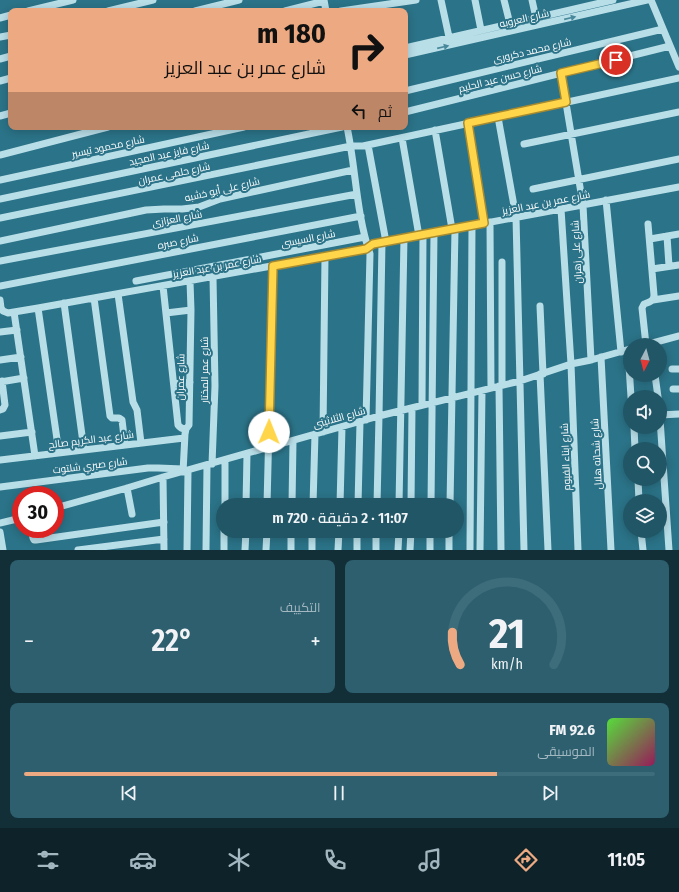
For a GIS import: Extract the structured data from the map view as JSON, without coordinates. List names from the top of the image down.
{
  "streets": {
    "street": [
      "شارع العروبه",
      "شارع محمد دكرورى",
      "شارع حسن عبد الحليم",
      "شارع محمود تيسير",
      "شارع فايز عبد المجيد",
      "شارع حلمى عمران",
      "شارع على أبو خشبه",
      "شارع عمر بن عبد العزيز",
      "شارع العزازى",
      "شارع السيسى",
      "شارع صبره",
      "شارع على زهران",
      "شارع عمر المختار",
      "شارع عمران",
      "شارع الثلاثينى",
      "شارع عبد الكريم صالح",
      "شارع شحاته هلال",
      "شارع ابناء الفيوم",
      "شارع صبري شلتوت"
    ]
  },
  "crossings": [
    ["شارع حسن عبد الحليم", "شارع على زهران"],
    ["شارع حلمى عمران", "شارع على زهران"],
    ["شارع عمر بن عبد العزيز", "شارع على زهران"],
    ["شارع عمر بن عبد العزيز", "شارع عمر المختار"],
    ["شارع عمر بن عبد العزيز", "شارع عمران"],
    ["شارع عمر بن عبد العزيز", "شارع ابناء الفيوم"],
    ["شارع على زهران", "شارع الثلاثينى"],
    ["شارع عمر المختار", "شارع الثلاثينى"],
    ["شارع عمران", "شارع الثلاثينى"],
    ["شارع عمران", "شارع عبد الكريم صالح"],
    ["شارع عمران", "شارع صبري شلتوت"],
    ["شارع الثلاثينى", "شارع شحاته هلال"],
    ["شارع الثلاثينى", "شارع ابناء الفيوم"],
    ["شارع الثلاثينى", "شارع صبري شلتوت"]
  ],
  "north": "bottom",
  "page": {
    "turn": ["180 m", "شارع عمر بن عبد العزيز"],
    "then": "ثم",
    "limit": "30",
    "trip": "11:07 · 2 دقيقة · 720 m",
    "tile": "التكييف",
    "heat": ["−", "22°", "+"],
    "song": ["92.6 FM", "الموسيقى"],
    "tabs": "11:05",
    "gauge": ["21", "km/h"]
  }
}
